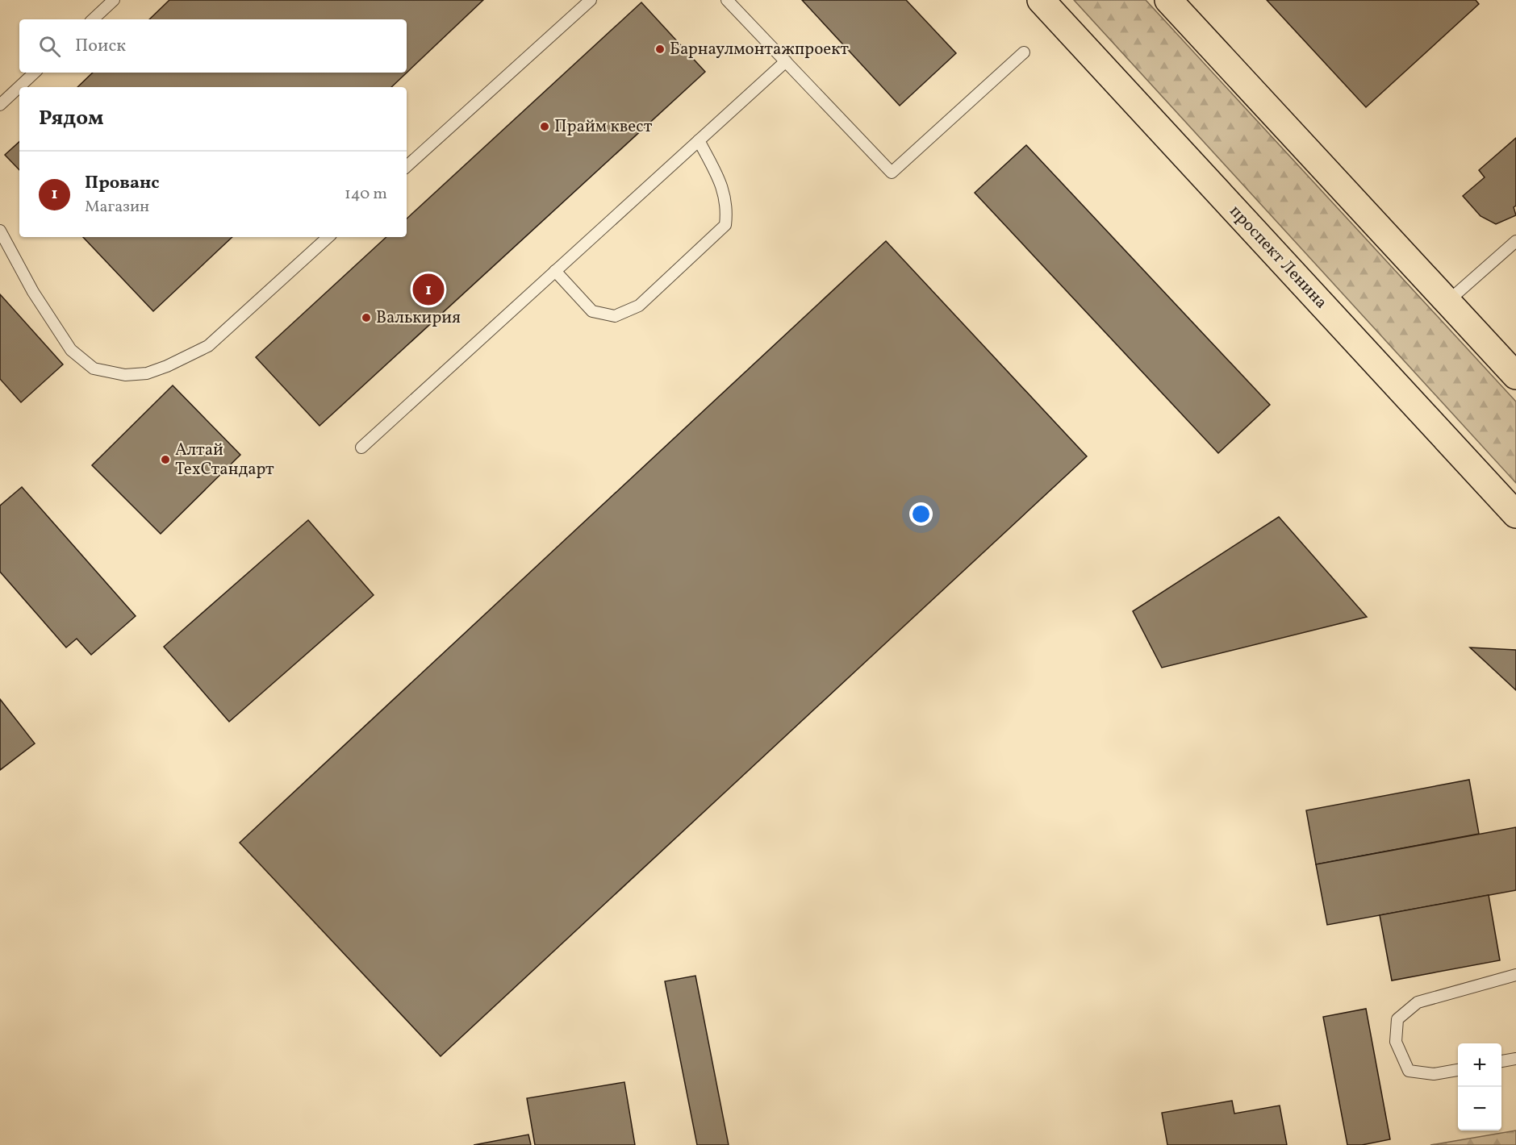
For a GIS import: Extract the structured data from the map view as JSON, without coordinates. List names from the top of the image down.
{
  "streets": {
    "main road": ["проспект Ленина"]
  },
  "places": [
    "Барнаулмонтажпроект",
    "Прайм квест",
    "Валькирия",
    "Алтай ТехСтандарт"
  ],
  "page": {
    "search": "Поиск",
    "heading": "Рядом",
    "list": [
      {
        "mark": "1",
        "name": "Прованс",
        "note": "Магазин",
        "value": "140 m"
      }
    ],
    "pins": "1",
    "map_buttons": ["+", "−"]
  }
}
